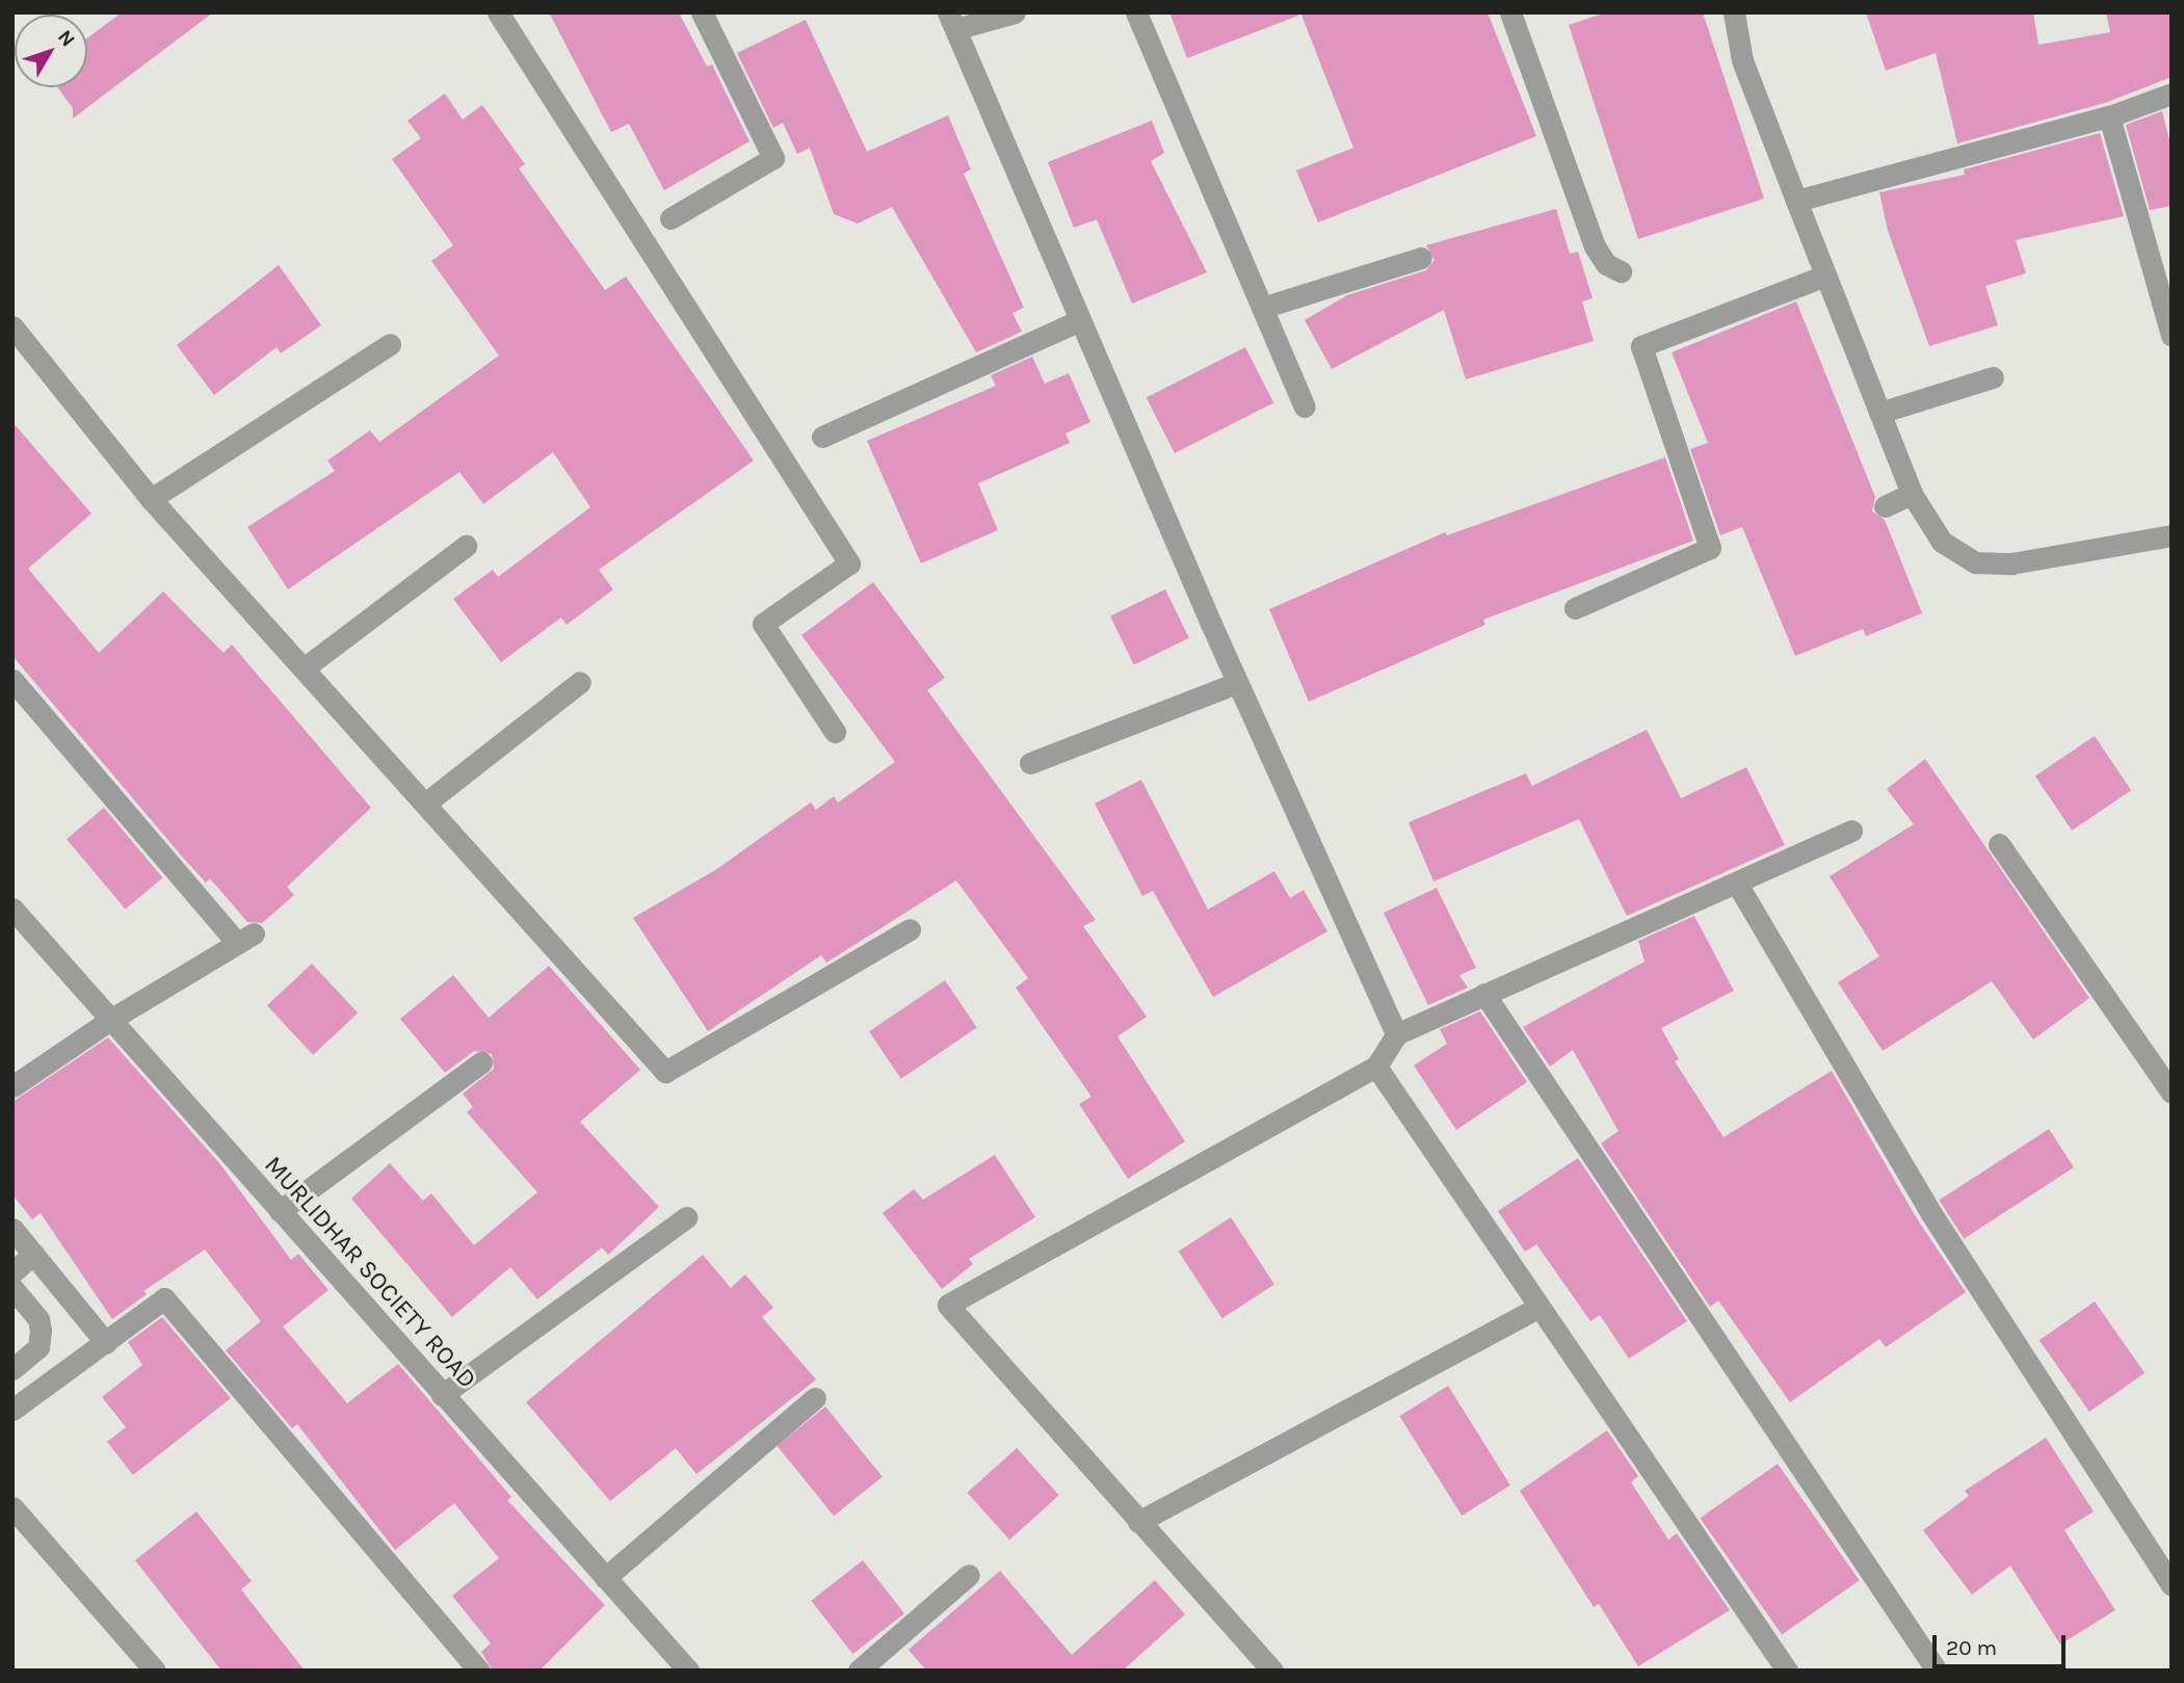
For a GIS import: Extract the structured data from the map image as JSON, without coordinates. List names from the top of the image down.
{
  "streets": {
    "street": ["MURLIDHAR SOCIETY ROAD"]
  },
  "scale_bar": "20 m",
  "north": "top right"
}
